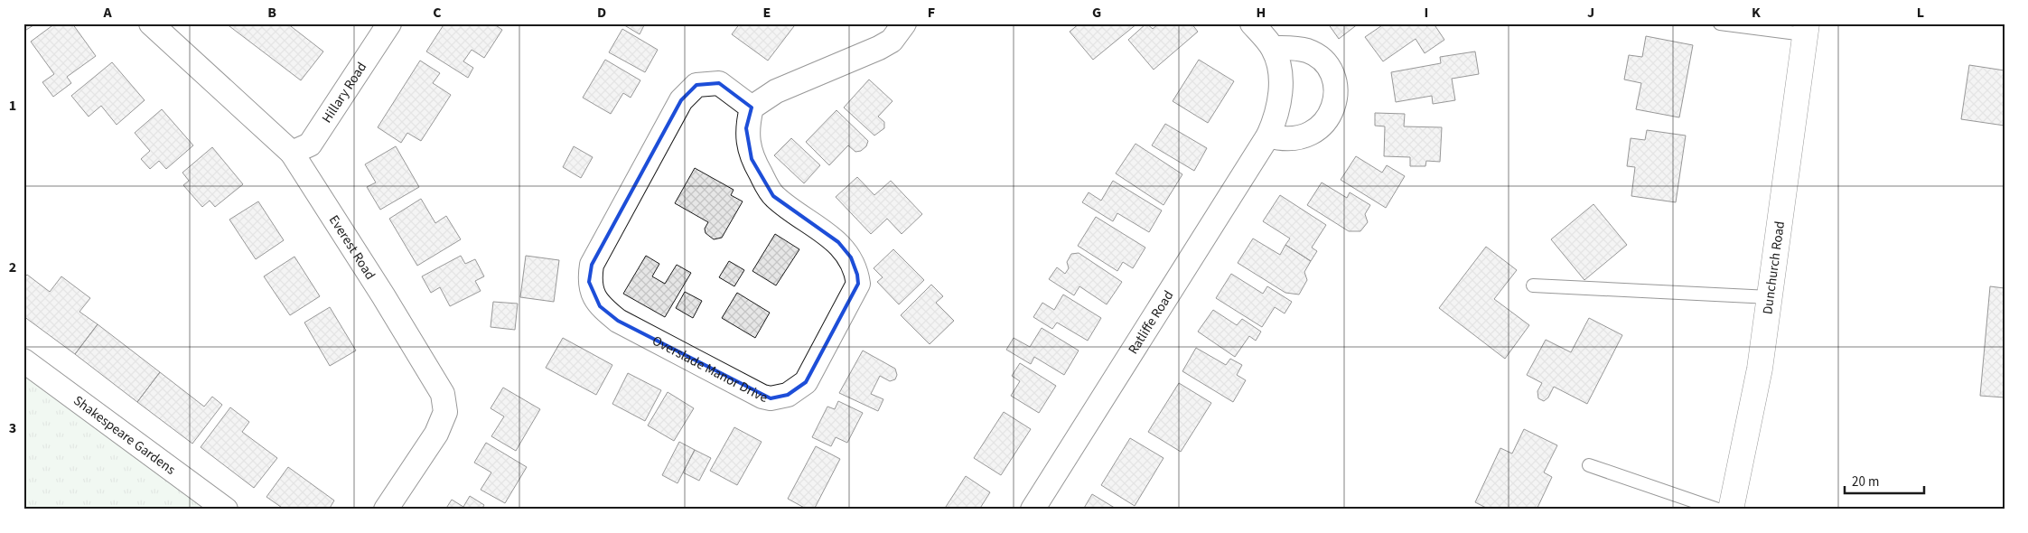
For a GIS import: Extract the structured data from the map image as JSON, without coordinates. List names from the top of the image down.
{
  "streets": {
    "highway": ["Dunchurch Road"],
    "street": [
      "Hillary Road",
      "Everest Road",
      "Ratliffe Road",
      "Overslade Manor Drive",
      "Shakespeare Gardens"
    ]
  },
  "crossings": [
    ["Hillary Road", "Everest Road"]
  ],
  "scale_bar": "20 m",
  "grid": {
    "columns": [
      "A",
      "B",
      "C",
      "D",
      "E",
      "F",
      "G",
      "H",
      "I",
      "J",
      "K",
      "L"
    ],
    "rows": ["1", "2", "3"]
  }
}
